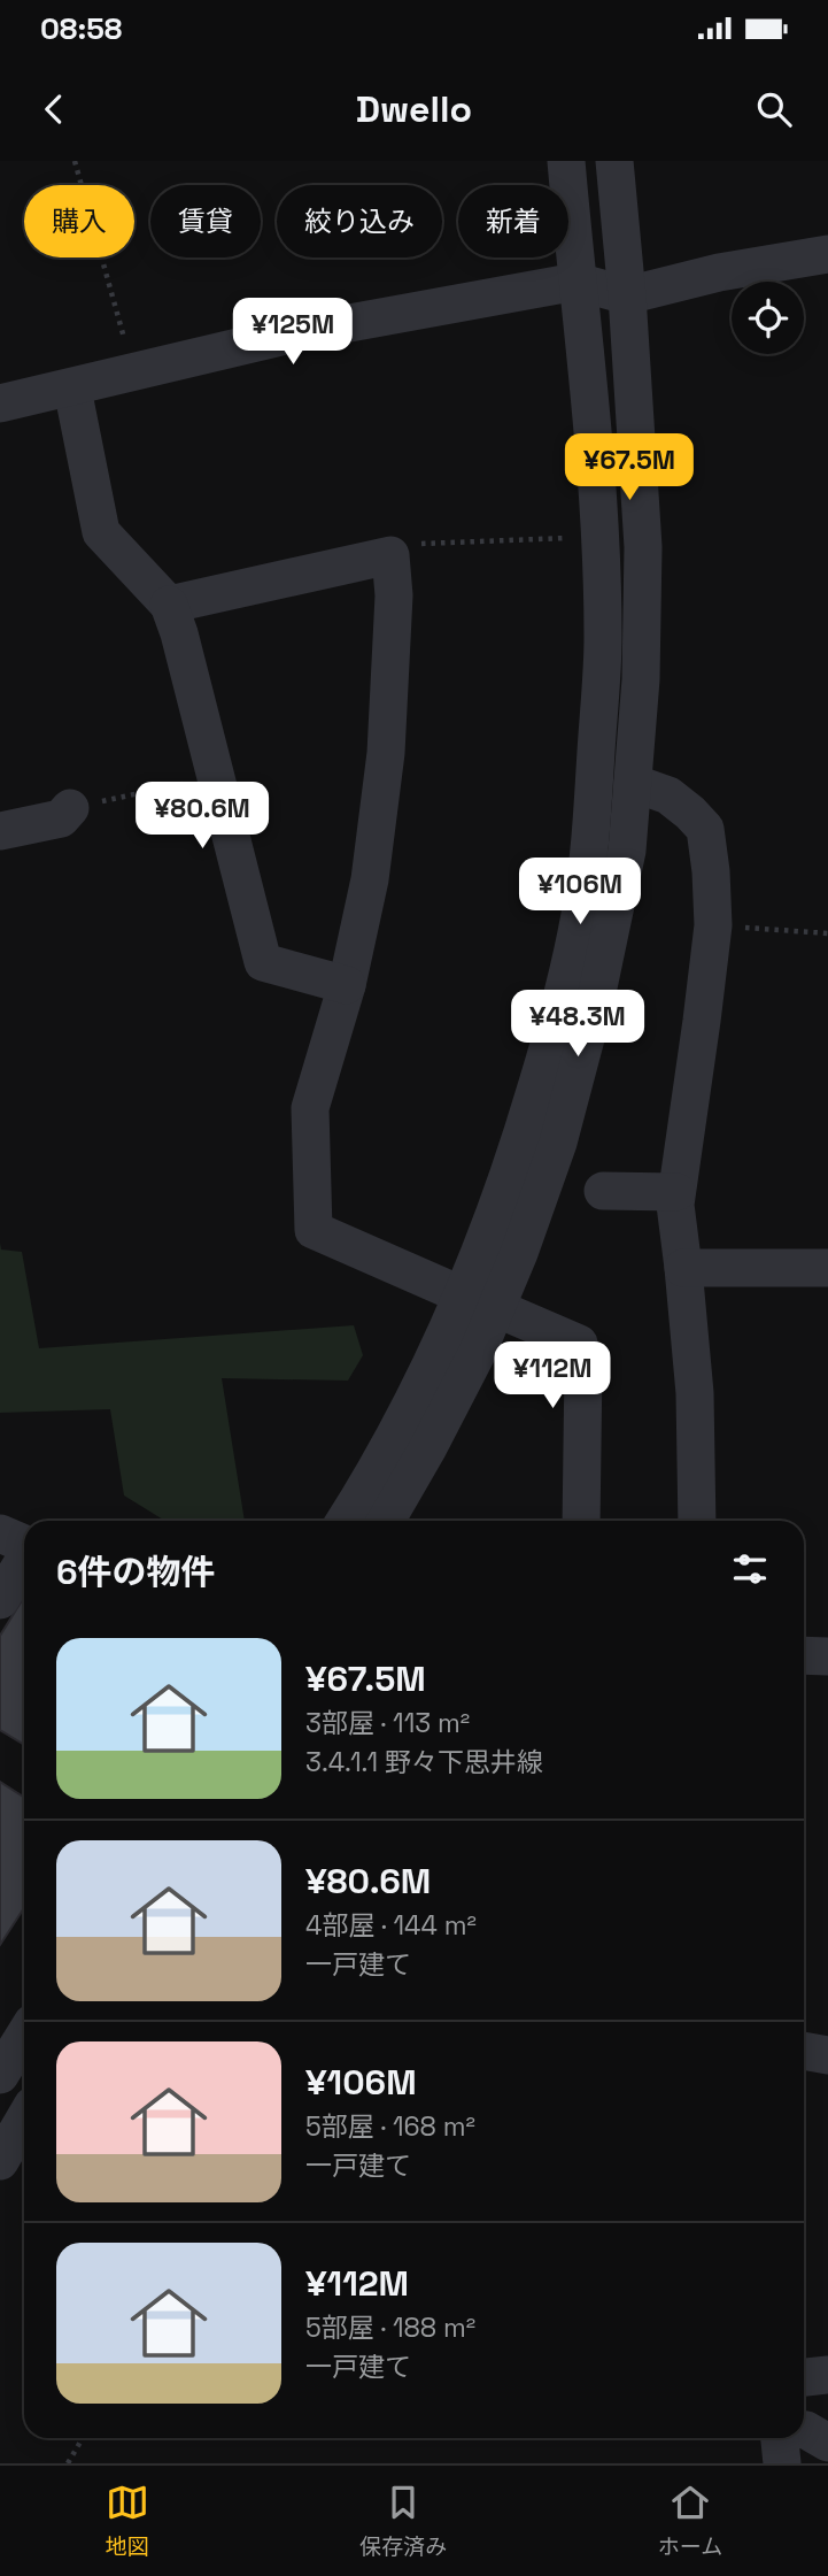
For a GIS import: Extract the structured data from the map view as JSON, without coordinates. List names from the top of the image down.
{
  "page": {
    "status": "08:58",
    "header": "Dwello",
    "chip": [
      "購入",
      "賃貸",
      "絞り込み",
      "新着"
    ],
    "price": [
      "¥125M",
      "¥67.5M",
      "¥80.6M",
      "¥106M",
      "¥48.3M",
      "¥112M"
    ],
    "heading": "6件の物件",
    "list": [
      {
        "name": "¥67.5M",
        "note": "3部屋 · 113 m² · 3.4.1.1 野々下思井線"
      },
      {
        "name": "¥80.6M",
        "note": "4部屋 · 144 m² · 一戸建て"
      },
      {
        "name": "¥106M",
        "note": "5部屋 · 168 m² · 一戸建て"
      },
      {
        "name": "¥112M",
        "note": "5部屋 · 188 m² · 一戸建て"
      }
    ],
    "tabs": ["地図", "保存済み", "ホーム"]
  }
}
